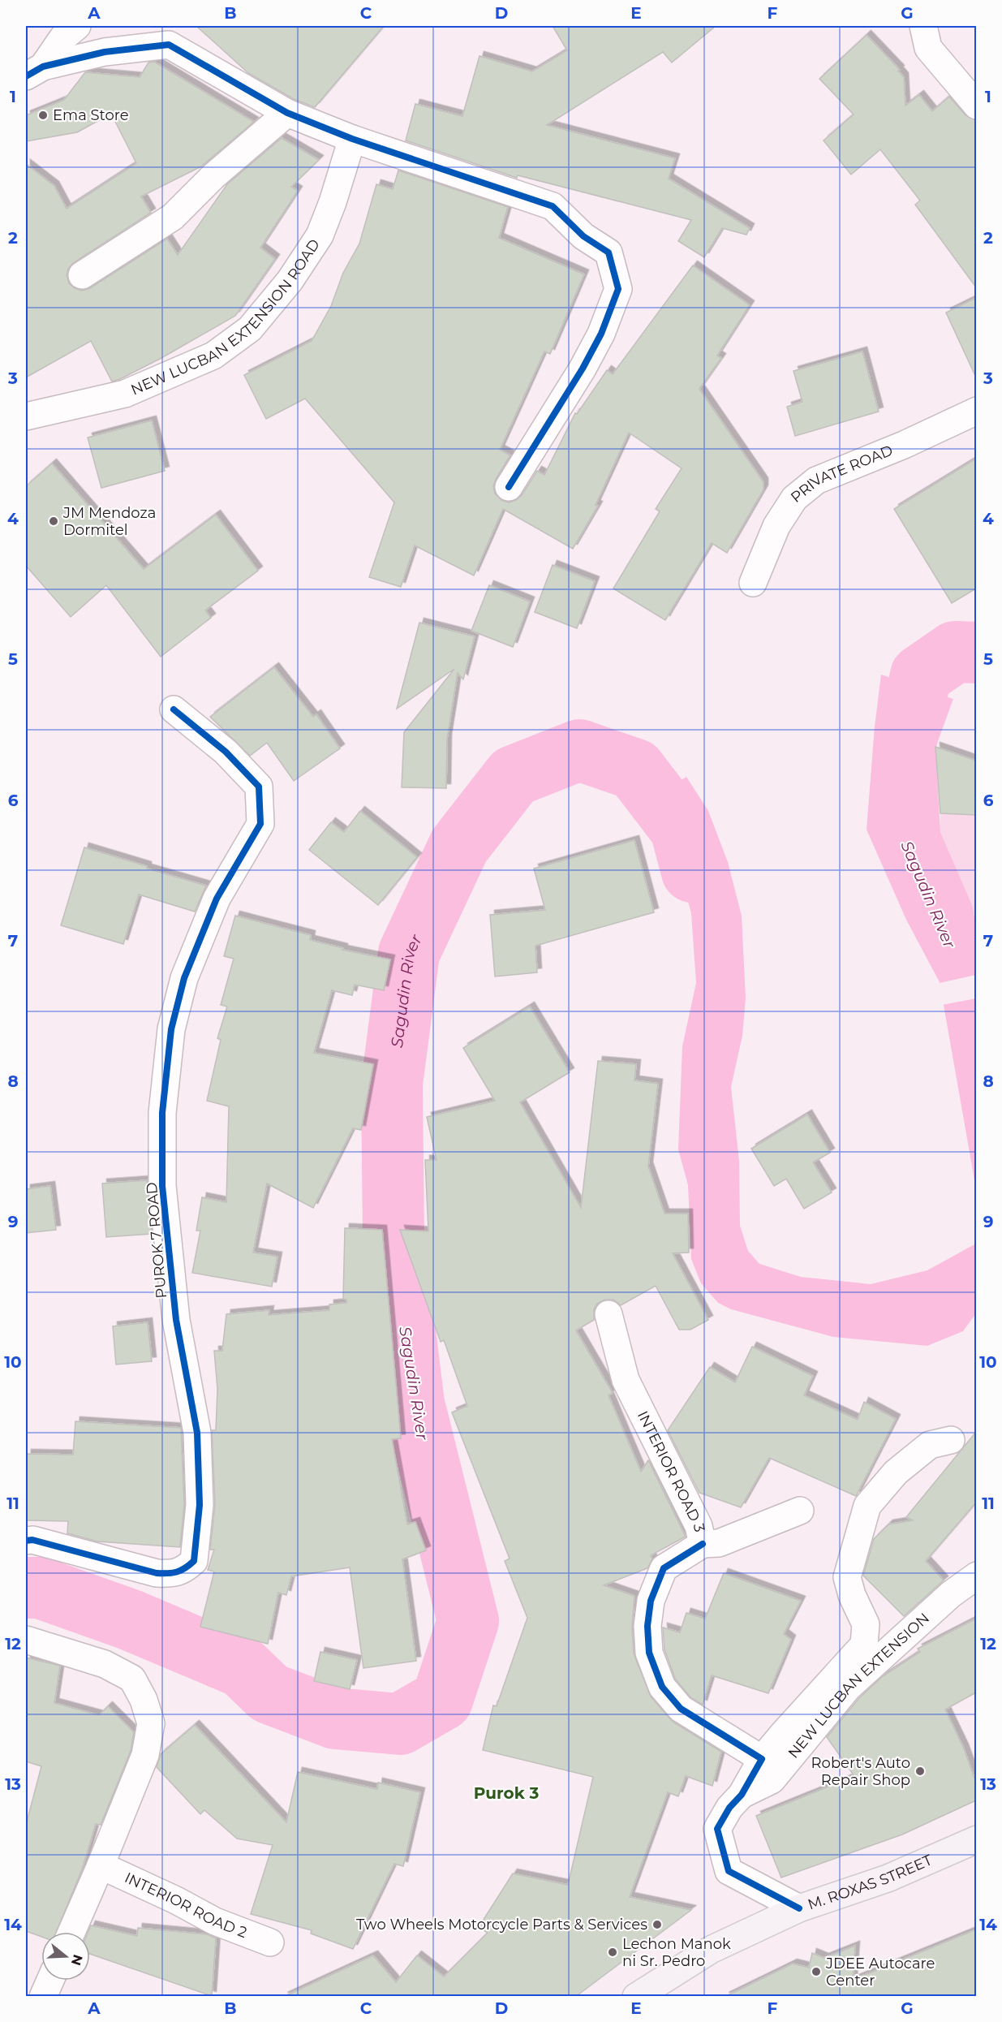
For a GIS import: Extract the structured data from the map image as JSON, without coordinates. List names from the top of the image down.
{
  "streets": {
    "main road": ["M. ROXAS STREET"],
    "street": [
      "NEW LUCBAN EXTENSION ROAD",
      "PRIVATE ROAD",
      "PUROK 7 ROAD",
      "INTERIOR ROAD 3",
      "NEW LUCBAN EXTENSION",
      "INTERIOR ROAD 2"
    ]
  },
  "districts": ["Purok 3"],
  "water": ["Sagudin River"],
  "places": [
    "Ema Store",
    "JM Mendoza Dormitel",
    "Robert's Auto Repair Shop",
    "Two Wheels Motorcycle Parts & Services",
    "Lechon Manok ni Sr. Pedro",
    "JDEE Autocare Center"
  ],
  "north": "right",
  "grid": {
    "columns": [
      "A",
      "B",
      "C",
      "D",
      "E",
      "F",
      "G"
    ],
    "rows": [
      "1",
      "2",
      "3",
      "4",
      "5",
      "6",
      "7",
      "8",
      "9",
      "10",
      "11",
      "12",
      "13",
      "14"
    ]
  }
}
